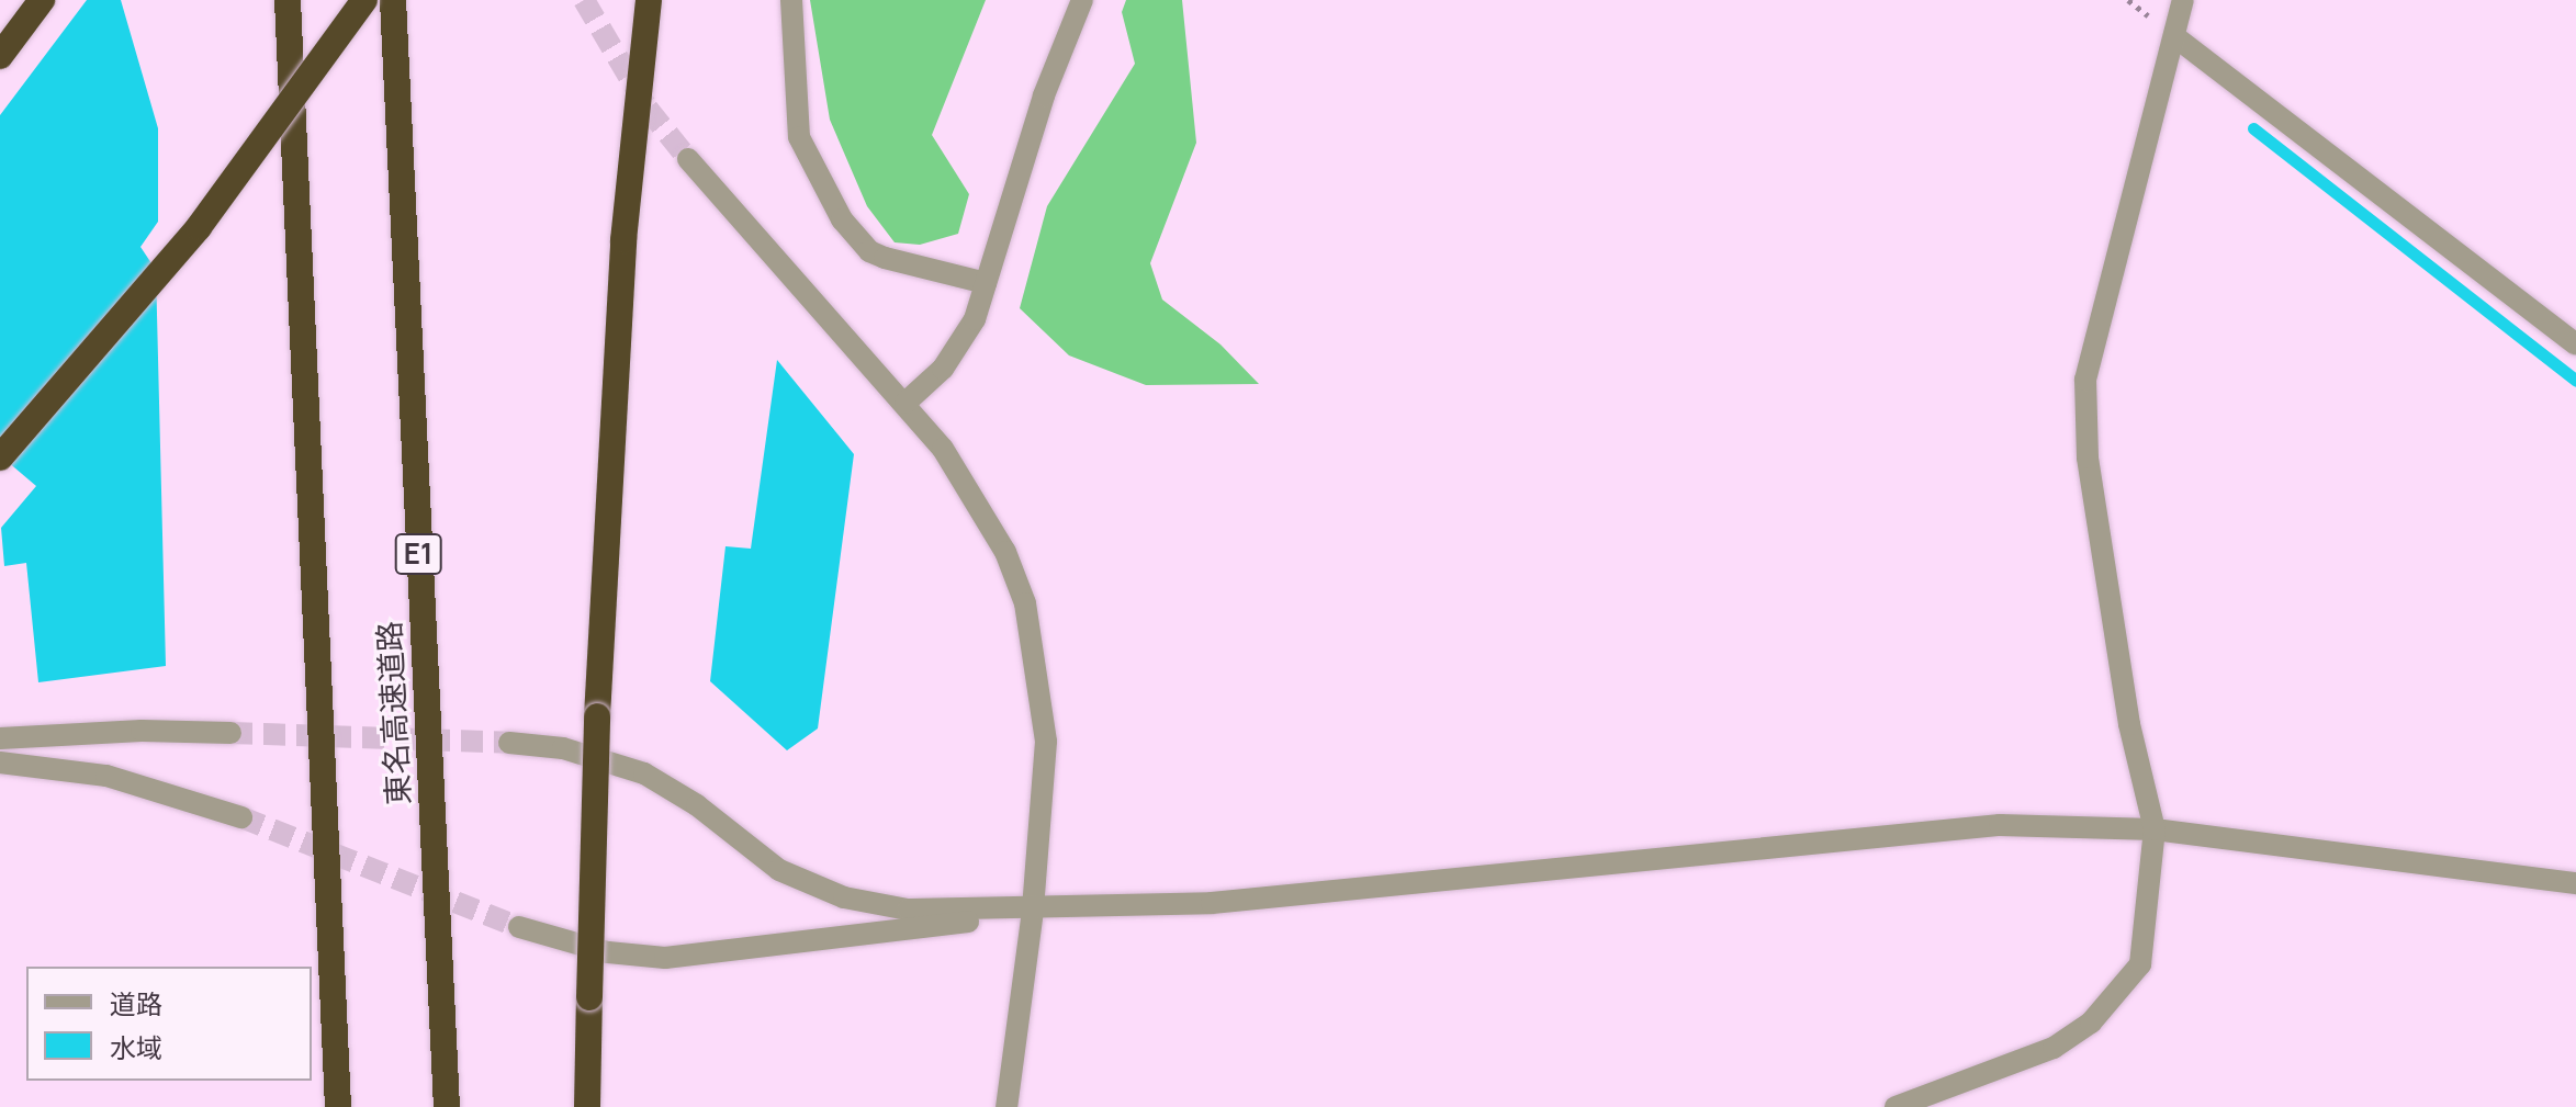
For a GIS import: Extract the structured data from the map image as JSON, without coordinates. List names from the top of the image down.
{
  "streets": {
    "highway": ["E1", "東名高速道路"]
  },
  "legend": ["道路", "水域"]
}
